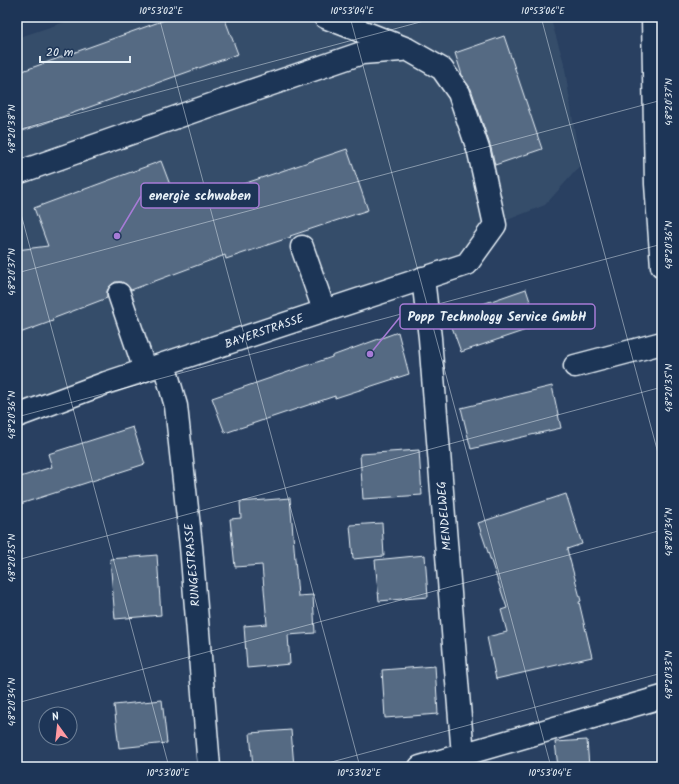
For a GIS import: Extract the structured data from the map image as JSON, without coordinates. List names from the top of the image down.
{
  "streets": {
    "street": ["BAYERSTRASSE", "MENDELWEG", "RUNGESTRASSE"]
  },
  "crossings": [
    ["BAYERSTRASSE", "MENDELWEG"],
    ["BAYERSTRASSE", "RUNGESTRASSE"]
  ],
  "places": ["energie schwaben", "Popp Technology Service GmbH"],
  "scale_bar": "20 m",
  "north": "top",
  "coordinates": [
    "10°53'02\"E",
    "10°53'04\"E",
    "10°53'06\"E",
    "48°20'37\"N",
    "48°20'38\"N",
    "48°20'36\"N",
    "48°20'35\"N",
    "48°20'34\"N",
    "48°20'33\"N",
    "10°53'00\"E"
  ]
}
